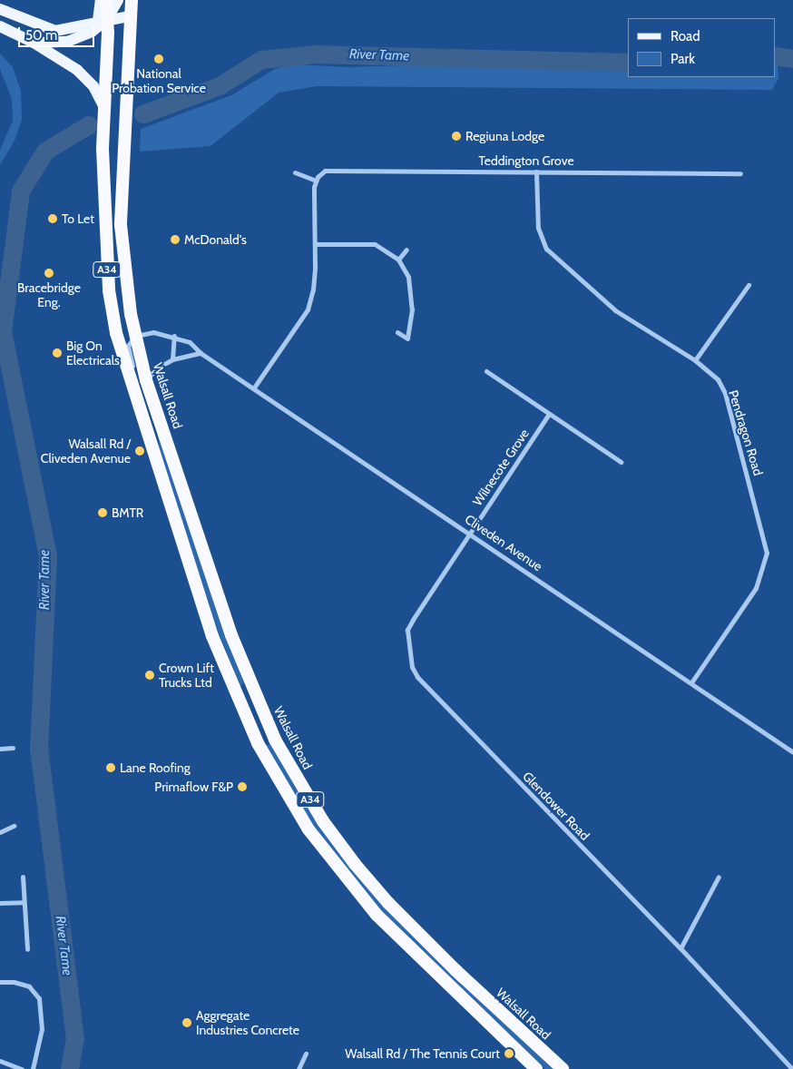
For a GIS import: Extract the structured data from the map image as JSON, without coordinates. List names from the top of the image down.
{
  "streets": {
    "highway": ["A34", "Walsall Road"],
    "street": [
      "Teddington Grove",
      "Pendragon Road",
      "Wilnecote Grove",
      "Cliveden Avenue",
      "Glendower Road"
    ]
  },
  "crossings": [
    ["Teddington Grove", "Pendragon Road"],
    ["Walsall Road", "Cliveden Avenue"],
    ["Pendragon Road", "Cliveden Avenue"],
    ["Wilnecote Grove", "Cliveden Avenue"],
    ["Wilnecote Grove", "Glendower Road"],
    ["Cliveden Avenue", "Glendower Road"]
  ],
  "water": ["River Tame"],
  "places": [
    "National Probation Service",
    "Regiuna Lodge",
    "To Let",
    "McDonald's",
    "Bracebridge Eng.",
    "Big On Electricals",
    "Walsall Rd / Cliveden Avenue",
    "BMTR",
    "Crown Lift Trucks Ltd",
    "Lane Roofing",
    "Primaflow F&P",
    "Aggregate Industries Concrete",
    "Walsall Rd / The Tennis Court"
  ],
  "legend": ["Road", "Park"],
  "scale_bar": "50 m"
}
